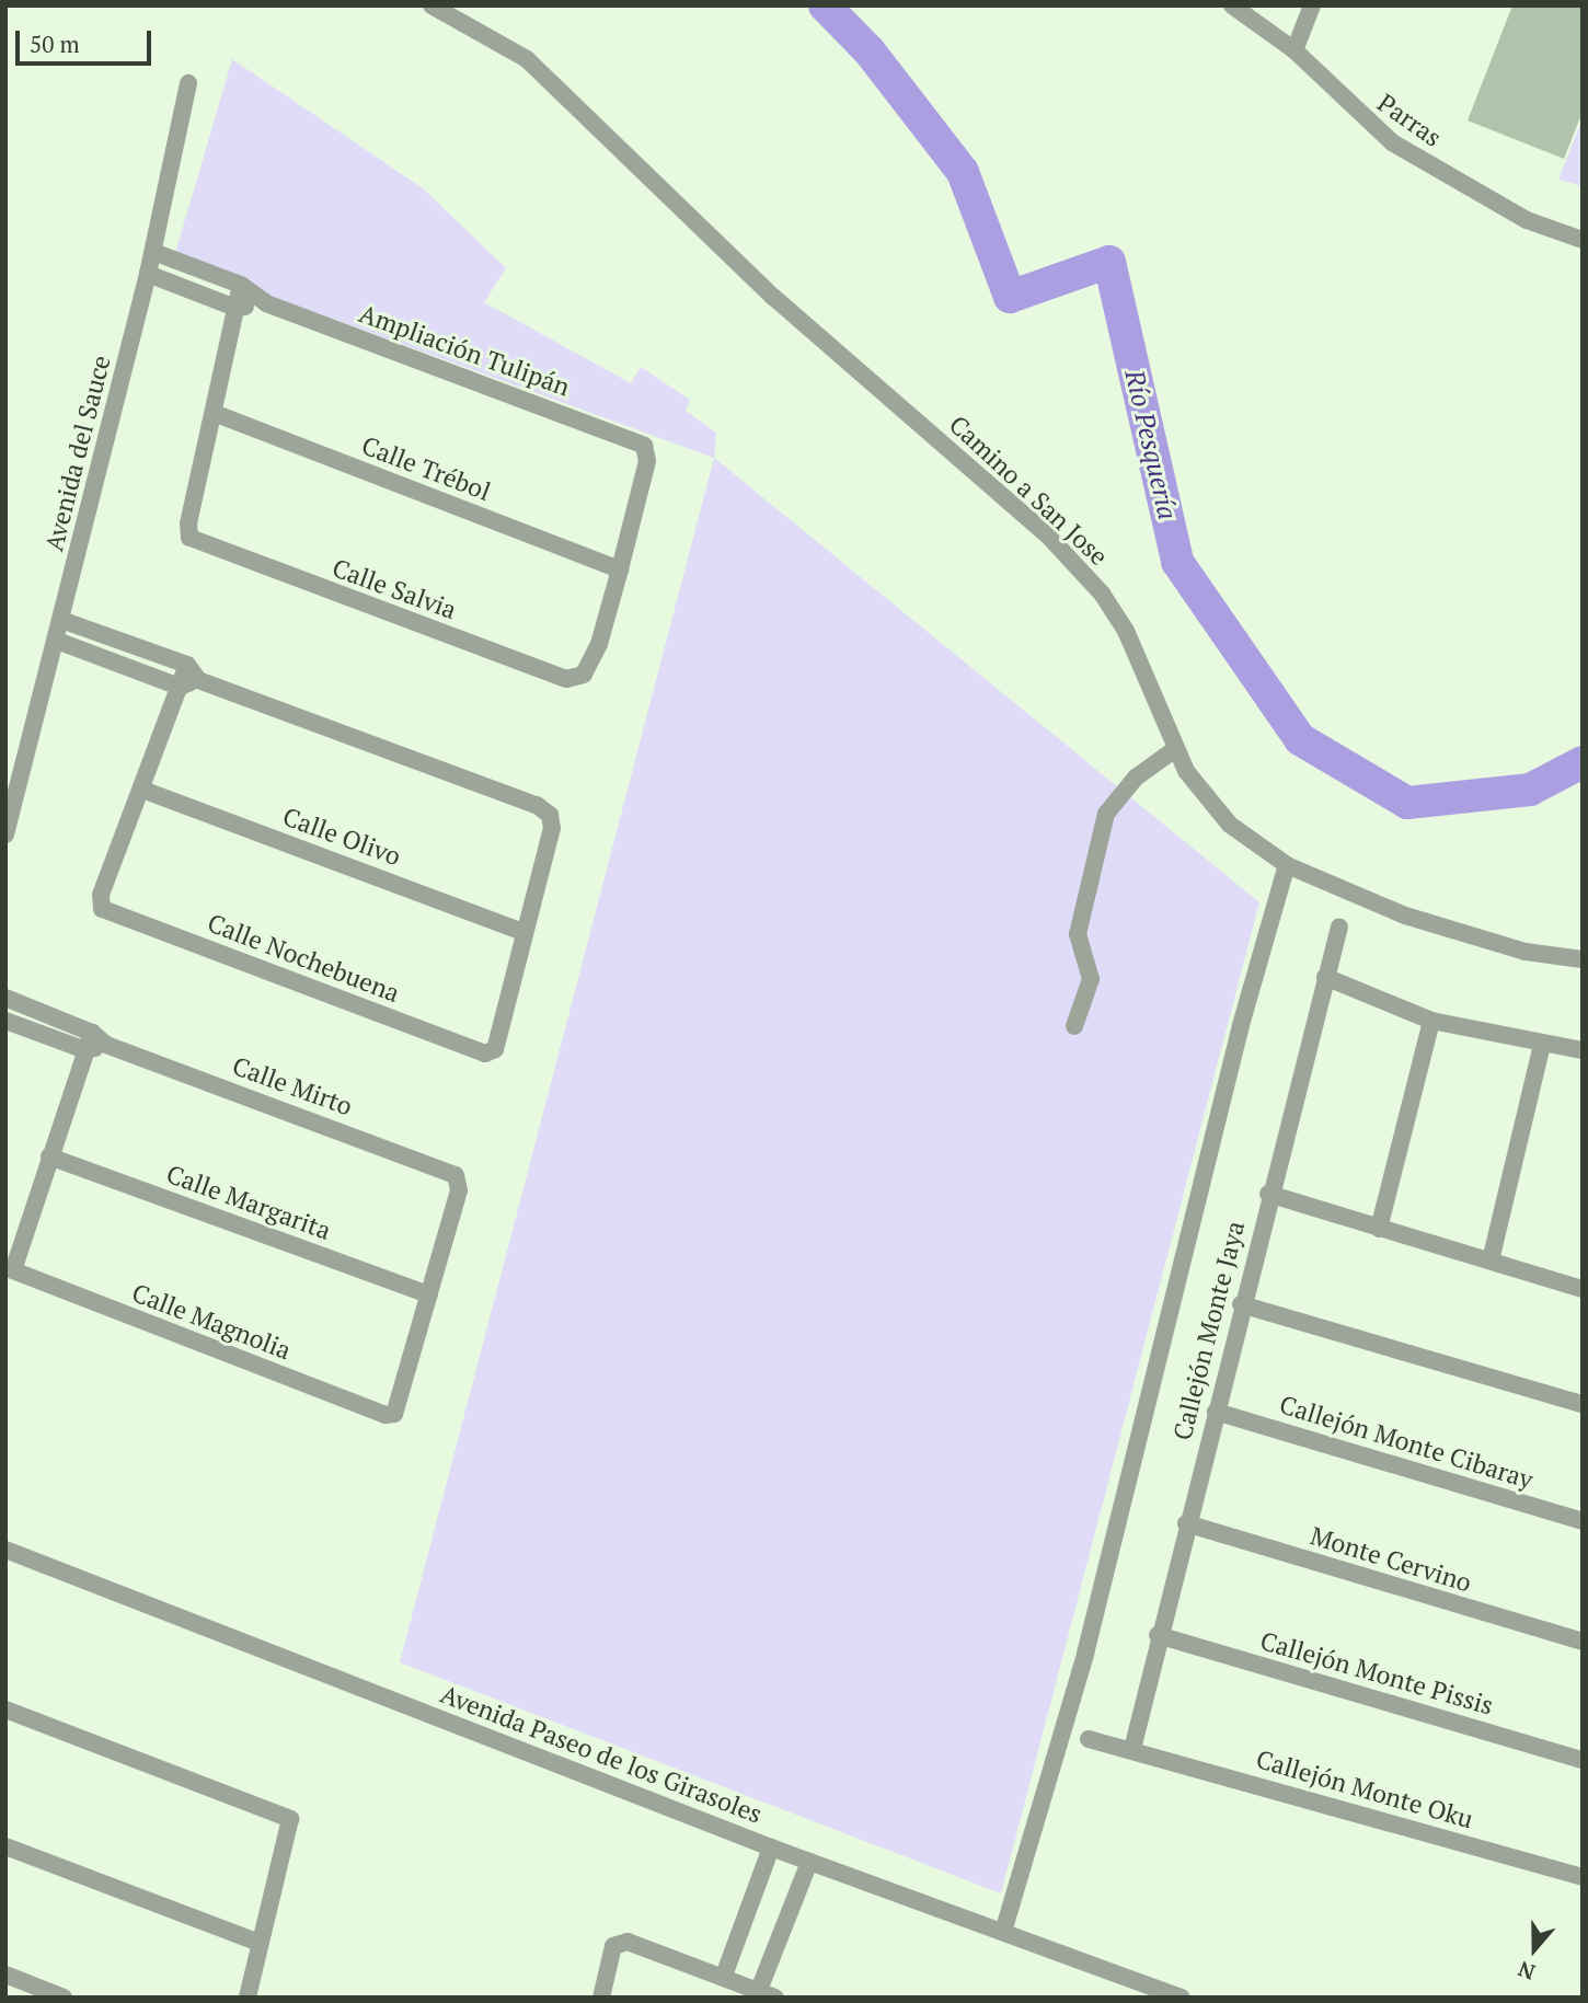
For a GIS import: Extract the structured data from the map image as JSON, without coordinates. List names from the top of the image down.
{
  "streets": {
    "street": [
      "Parras",
      "Ampliación Tulipán",
      "Avenida del Sauce",
      "Calle Trébol",
      "Camino a San Jose",
      "Calle Salvia",
      "Calle Olivo",
      "Calle Nochebuena",
      "Calle Mirto",
      "Calle Margarita",
      "Calle Magnolia",
      "Callejón Monte Jaya",
      "Callejón Monte Cibaray",
      "Monte Cervino",
      "Callejón Monte Pissis",
      "Avenida Paseo de los Girasoles",
      "Callejón Monte Oku"
    ]
  },
  "crossings": [
    ["Ampliación Tulipán", "Avenida del Sauce"],
    ["Ampliación Tulipán", "Calle Trébol"],
    ["Ampliación Tulipán", "Calle Salvia"],
    ["Calle Trébol", "Calle Salvia"],
    ["Calle Olivo", "Calle Nochebuena"],
    ["Calle Mirto", "Calle Margarita"],
    ["Calle Mirto", "Calle Magnolia"],
    ["Calle Margarita", "Calle Magnolia"],
    ["Callejón Monte Jaya", "Callejón Monte Cibaray"],
    ["Callejón Monte Jaya", "Monte Cervino"],
    ["Callejón Monte Jaya", "Callejón Monte Pissis"],
    ["Callejón Monte Jaya", "Callejón Monte Oku"]
  ],
  "water": ["Río Pesquería"],
  "scale_bar": "50 m",
  "north": "bottom"
}
